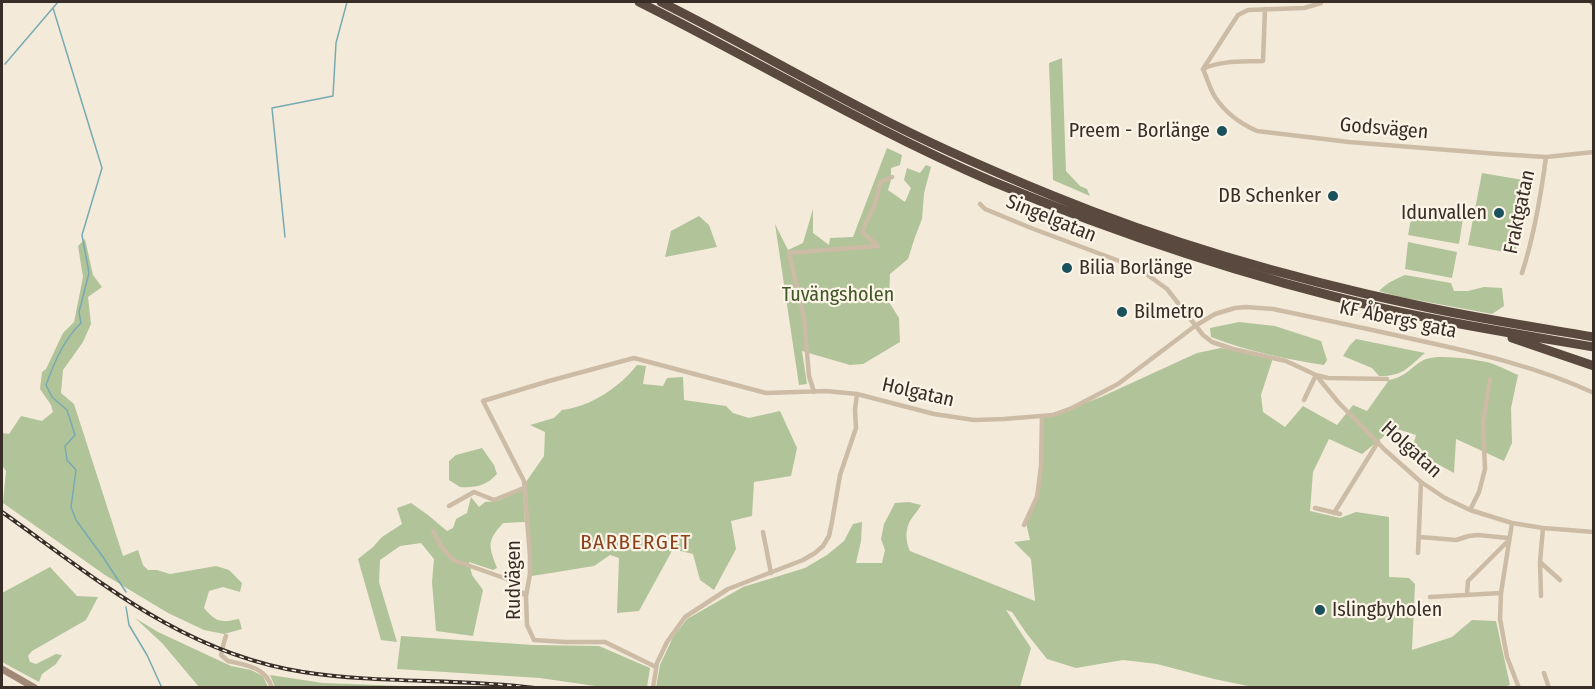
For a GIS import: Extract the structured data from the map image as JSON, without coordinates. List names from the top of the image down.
{
  "streets": {
    "street": [
      "Godsvägen",
      "Fraktgatan",
      "Singelgatan",
      "KF Åbergs gata",
      "Holgatan",
      "Rudvägen"
    ]
  },
  "crossings": [
    ["Godsvägen", "Fraktgatan"],
    ["Singelgatan", "KF Åbergs gata"],
    ["Singelgatan", "Holgatan"],
    ["KF Åbergs gata", "Holgatan"],
    ["Holgatan", "Rudvägen"]
  ],
  "districts": ["BARBERGET"],
  "parks": ["Tuvängsholen"],
  "places": [
    "Preem - Borlänge",
    "DB Schenker",
    "Idunvallen",
    "Bilia Borlänge",
    "Bilmetro",
    "Islingbyholen"
  ]
}
